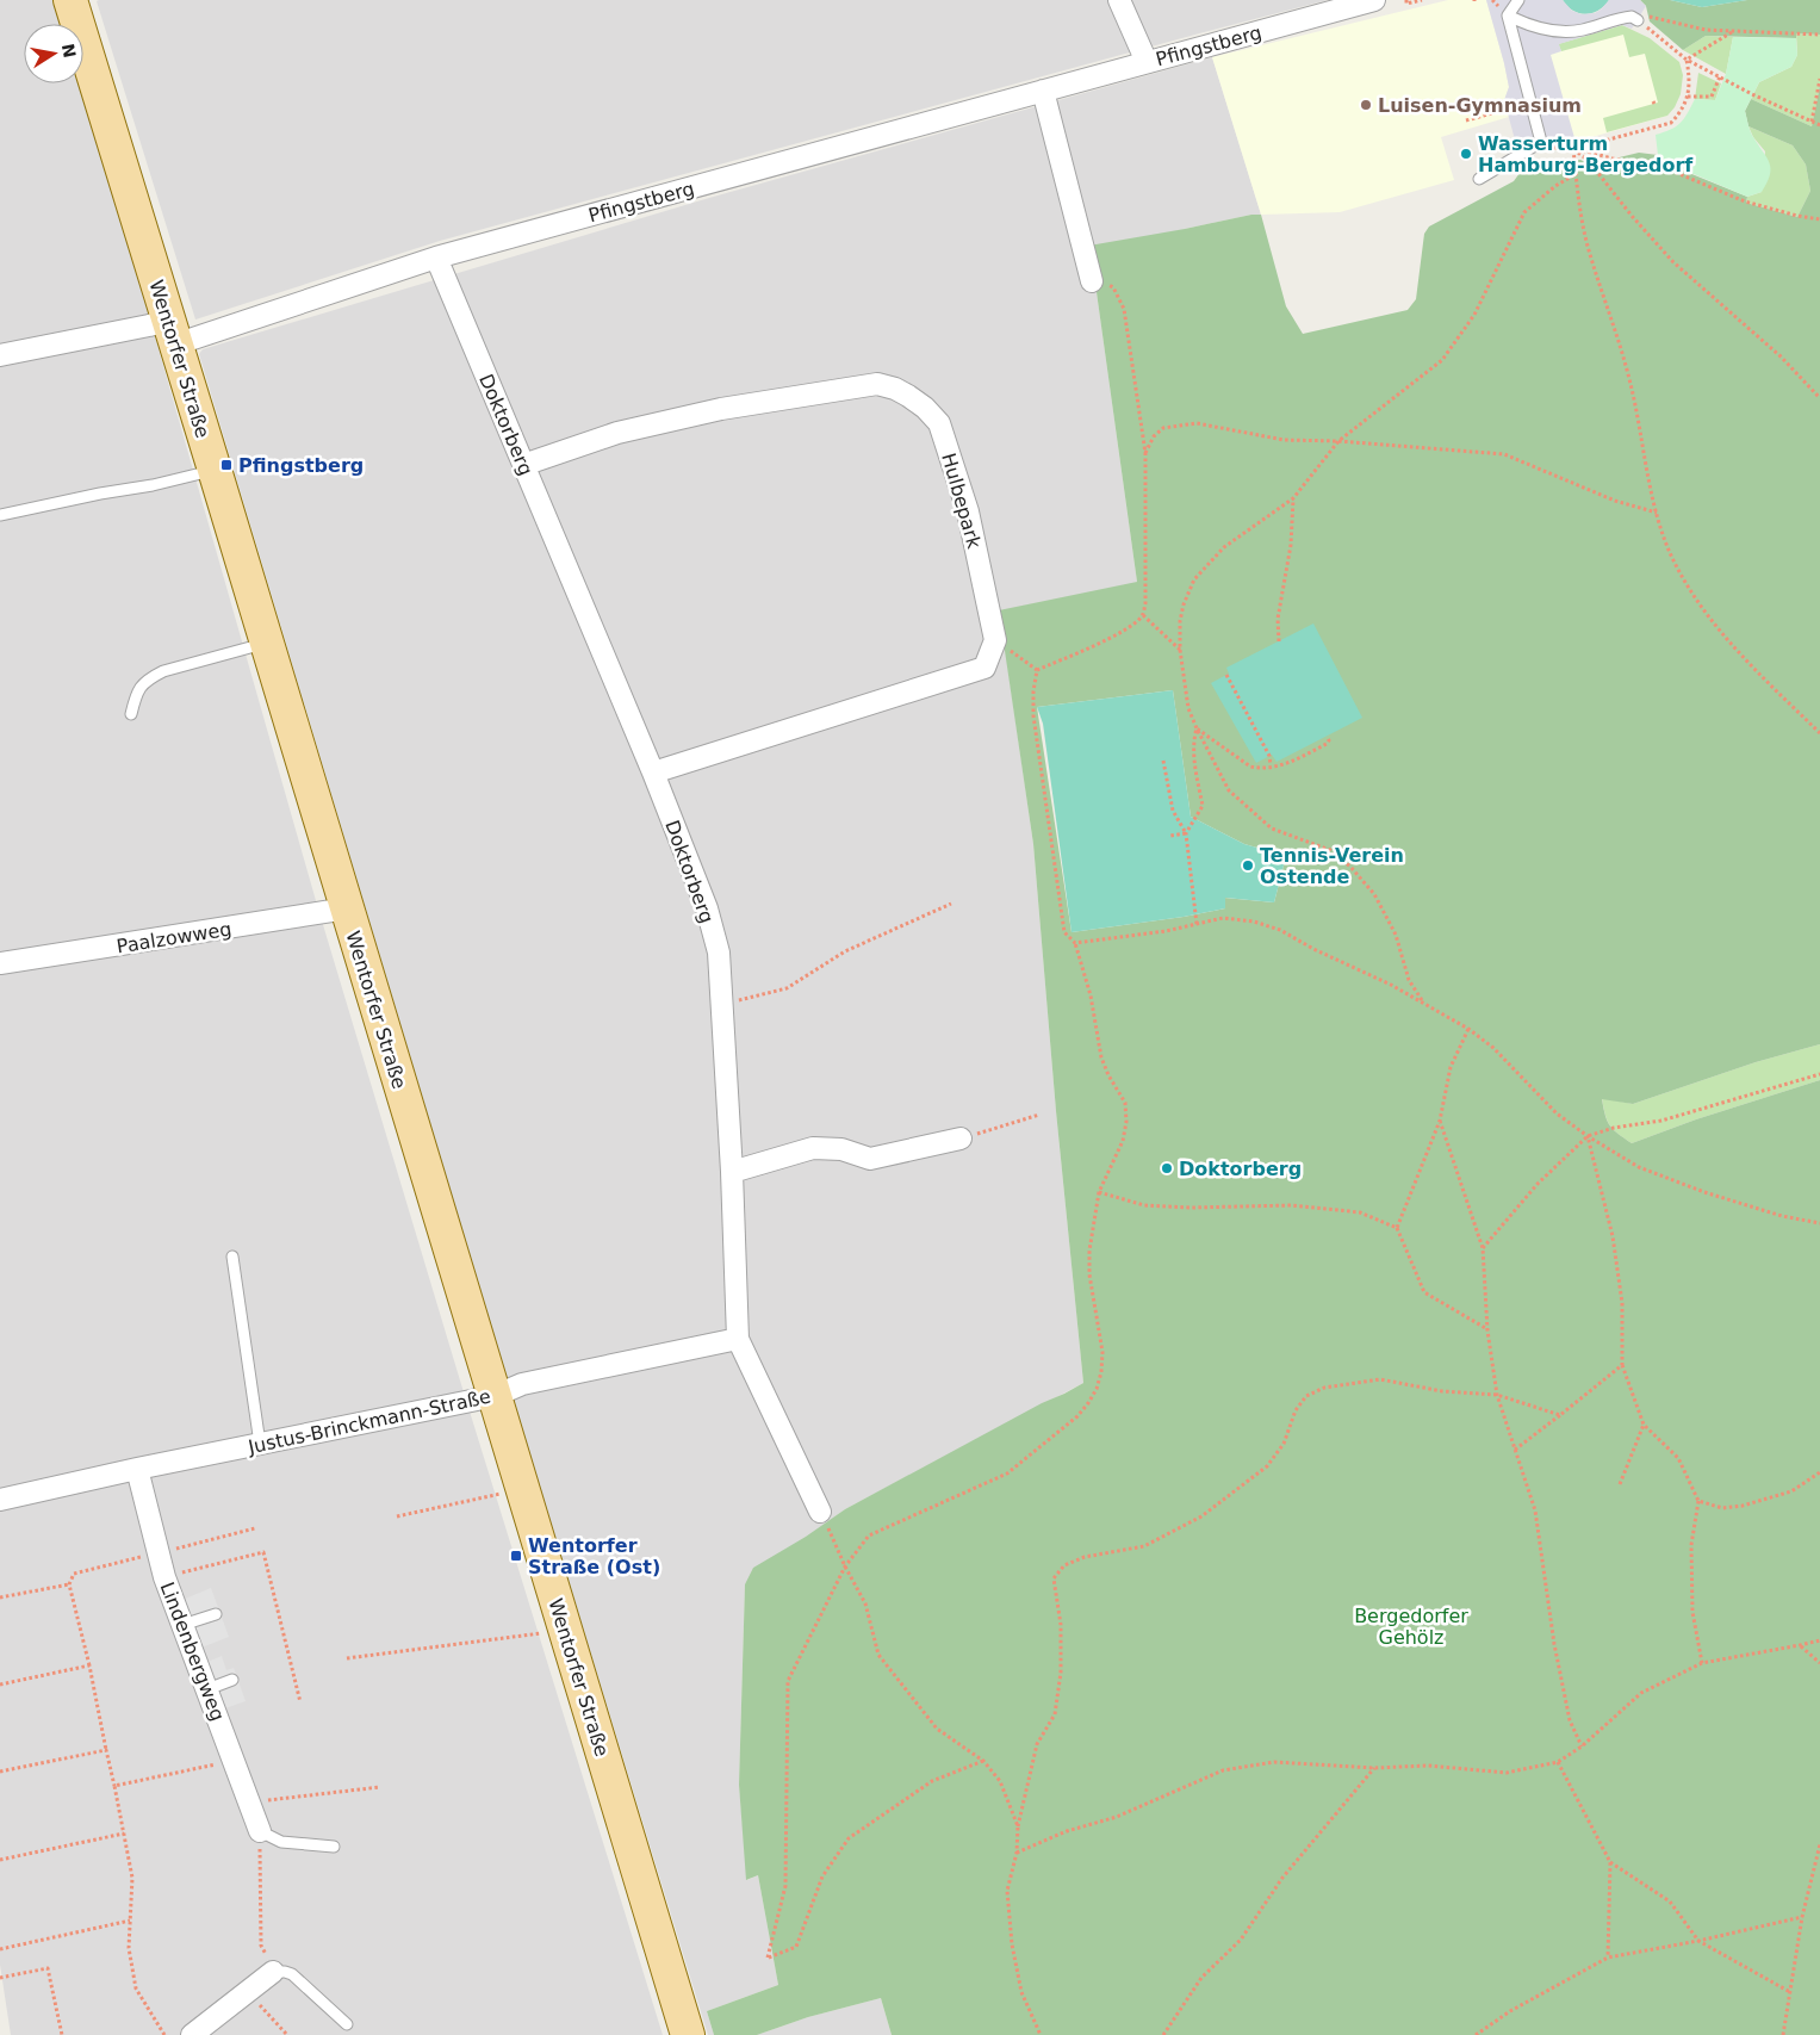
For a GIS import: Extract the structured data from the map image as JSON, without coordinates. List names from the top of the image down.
{
  "streets": {
    "main road": ["Wentorfer Straße"],
    "street": [
      "Pfingstberg",
      "Doktorberg",
      "Hulbepark",
      "Paalzowweg",
      "Justus-Brinckmann-Straße",
      "Lindenbergweg"
    ]
  },
  "crossings": [
    ["Pfingstberg", "Wentorfer Straße"],
    ["Pfingstberg", "Doktorberg"],
    ["Wentorfer Straße", "Paalzowweg"],
    ["Wentorfer Straße", "Justus-Brinckmann-Straße"],
    ["Doktorberg", "Hulbepark"],
    ["Doktorberg", "Justus-Brinckmann-Straße"],
    ["Justus-Brinckmann-Straße", "Lindenbergweg"]
  ],
  "parks": ["Bergedorfer Gehölz"],
  "places": {
    "other": [
      "Luisen-Gymnasium",
      "Wasserturm Hamburg-Bergedorf",
      "Tennis-Verein Ostende",
      "Doktorberg"
    ],
    "transit": ["Pfingstberg", "Wentorfer Straße (Ost)"]
  },
  "north": "right"
}
